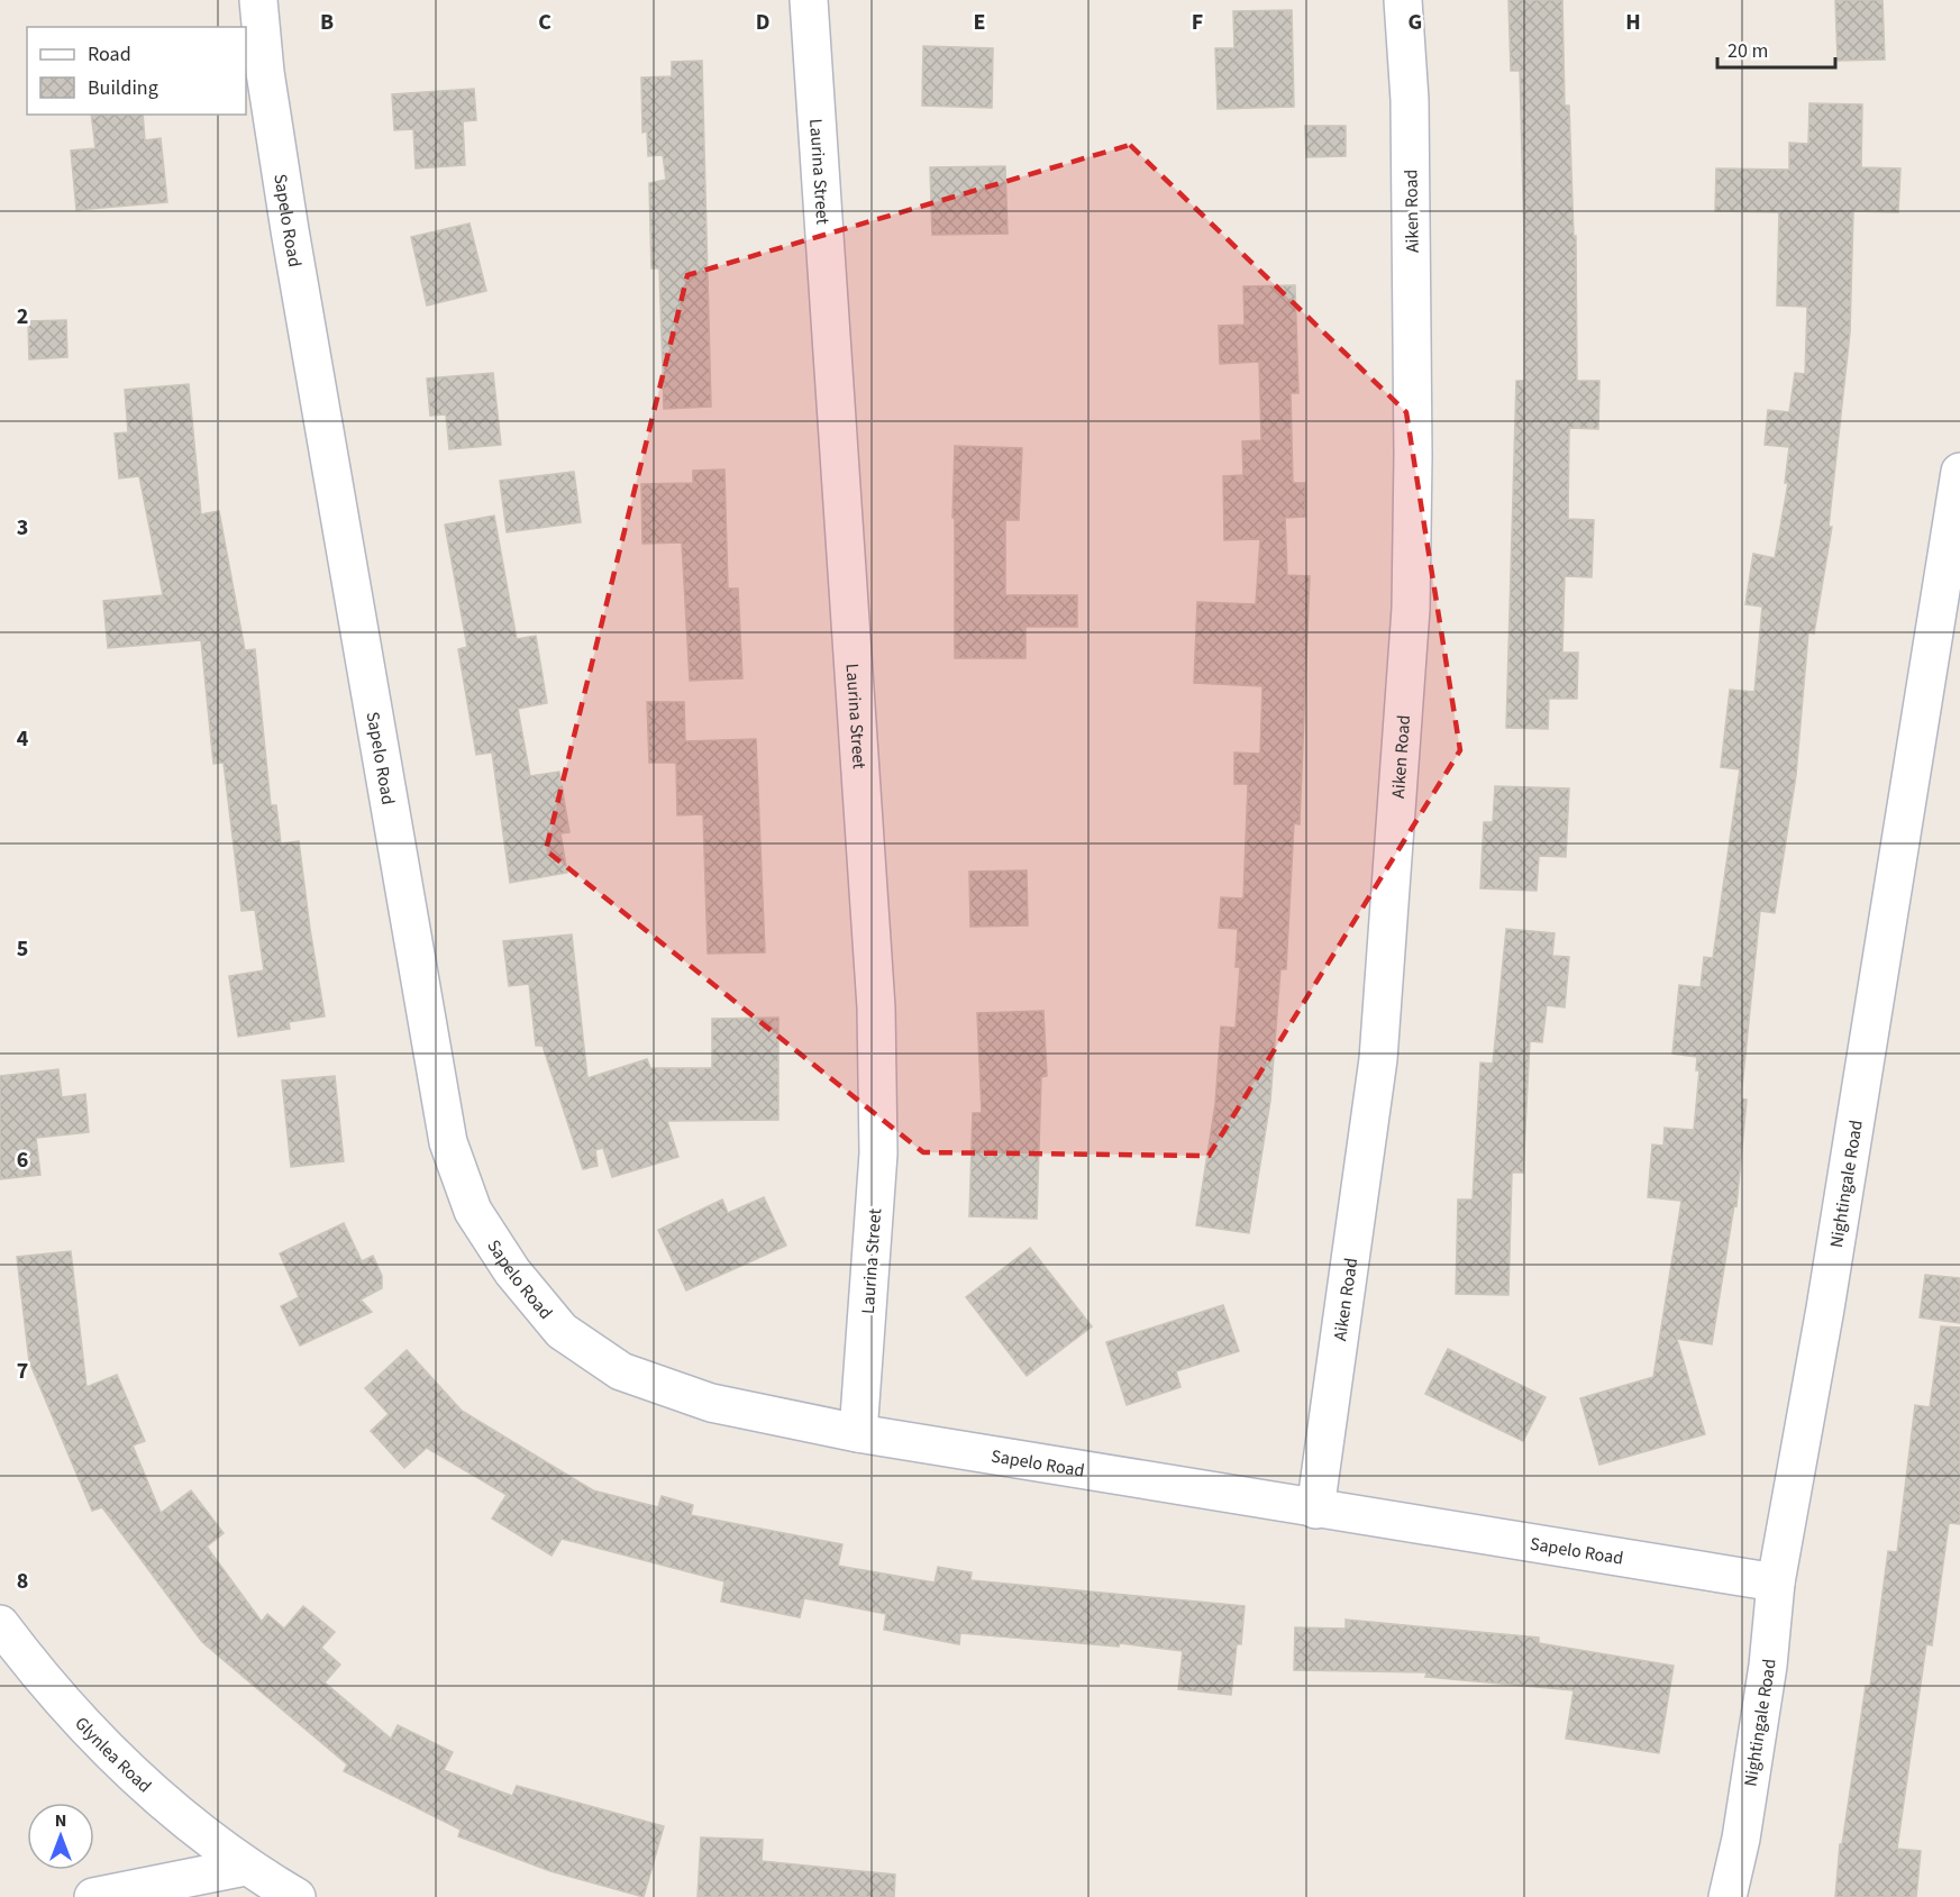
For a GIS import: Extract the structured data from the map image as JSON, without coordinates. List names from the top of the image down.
{
  "streets": {
    "street": [
      "Laurina Street",
      "Aiken Road",
      "Sapelo Road",
      "Nightingale Road",
      "Glynlea Road"
    ]
  },
  "crossings": [
    ["Laurina Street", "Sapelo Road"],
    ["Aiken Road", "Sapelo Road"],
    ["Sapelo Road", "Nightingale Road"]
  ],
  "legend": ["Road", "Building"],
  "scale_bar": "20 m",
  "north": "top",
  "grid": {
    "columns": [
      "B",
      "C",
      "D",
      "E",
      "F",
      "G",
      "H"
    ],
    "rows": [
      "2",
      "3",
      "4",
      "5",
      "6",
      "7",
      "8"
    ]
  }
}
